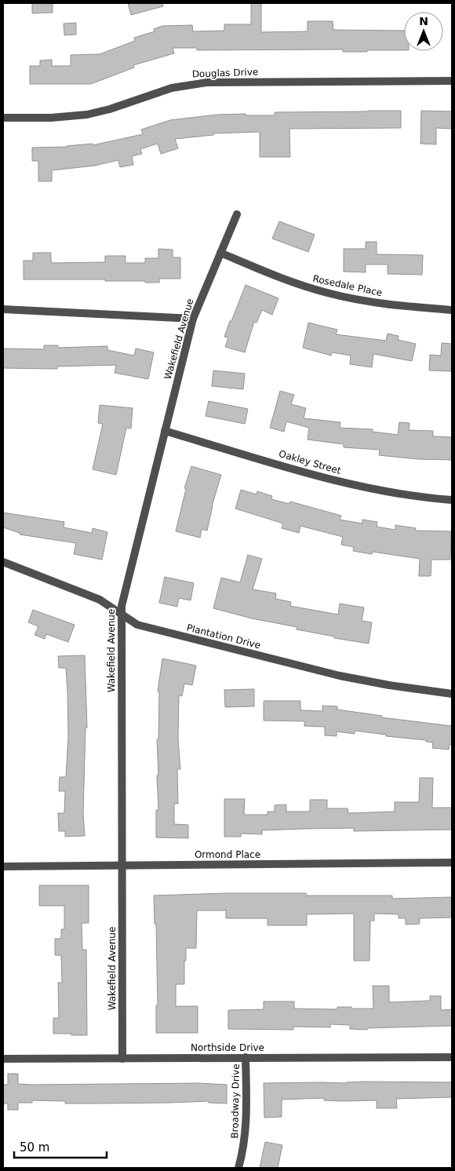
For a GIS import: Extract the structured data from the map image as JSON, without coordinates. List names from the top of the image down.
{
  "streets": {
    "street": [
      "Douglas Drive",
      "Rosedale Place",
      "Wakefield Avenue",
      "Oakley Street",
      "Plantation Drive",
      "Ormond Place",
      "Northside Drive",
      "Broadway Drive"
    ]
  },
  "crossings": [
    ["Rosedale Place", "Wakefield Avenue"],
    ["Wakefield Avenue", "Oakley Street"],
    ["Wakefield Avenue", "Plantation Drive"],
    ["Wakefield Avenue", "Ormond Place"],
    ["Wakefield Avenue", "Northside Drive"],
    ["Northside Drive", "Broadway Drive"]
  ],
  "scale_bar": "50 m",
  "north": "top"
}
